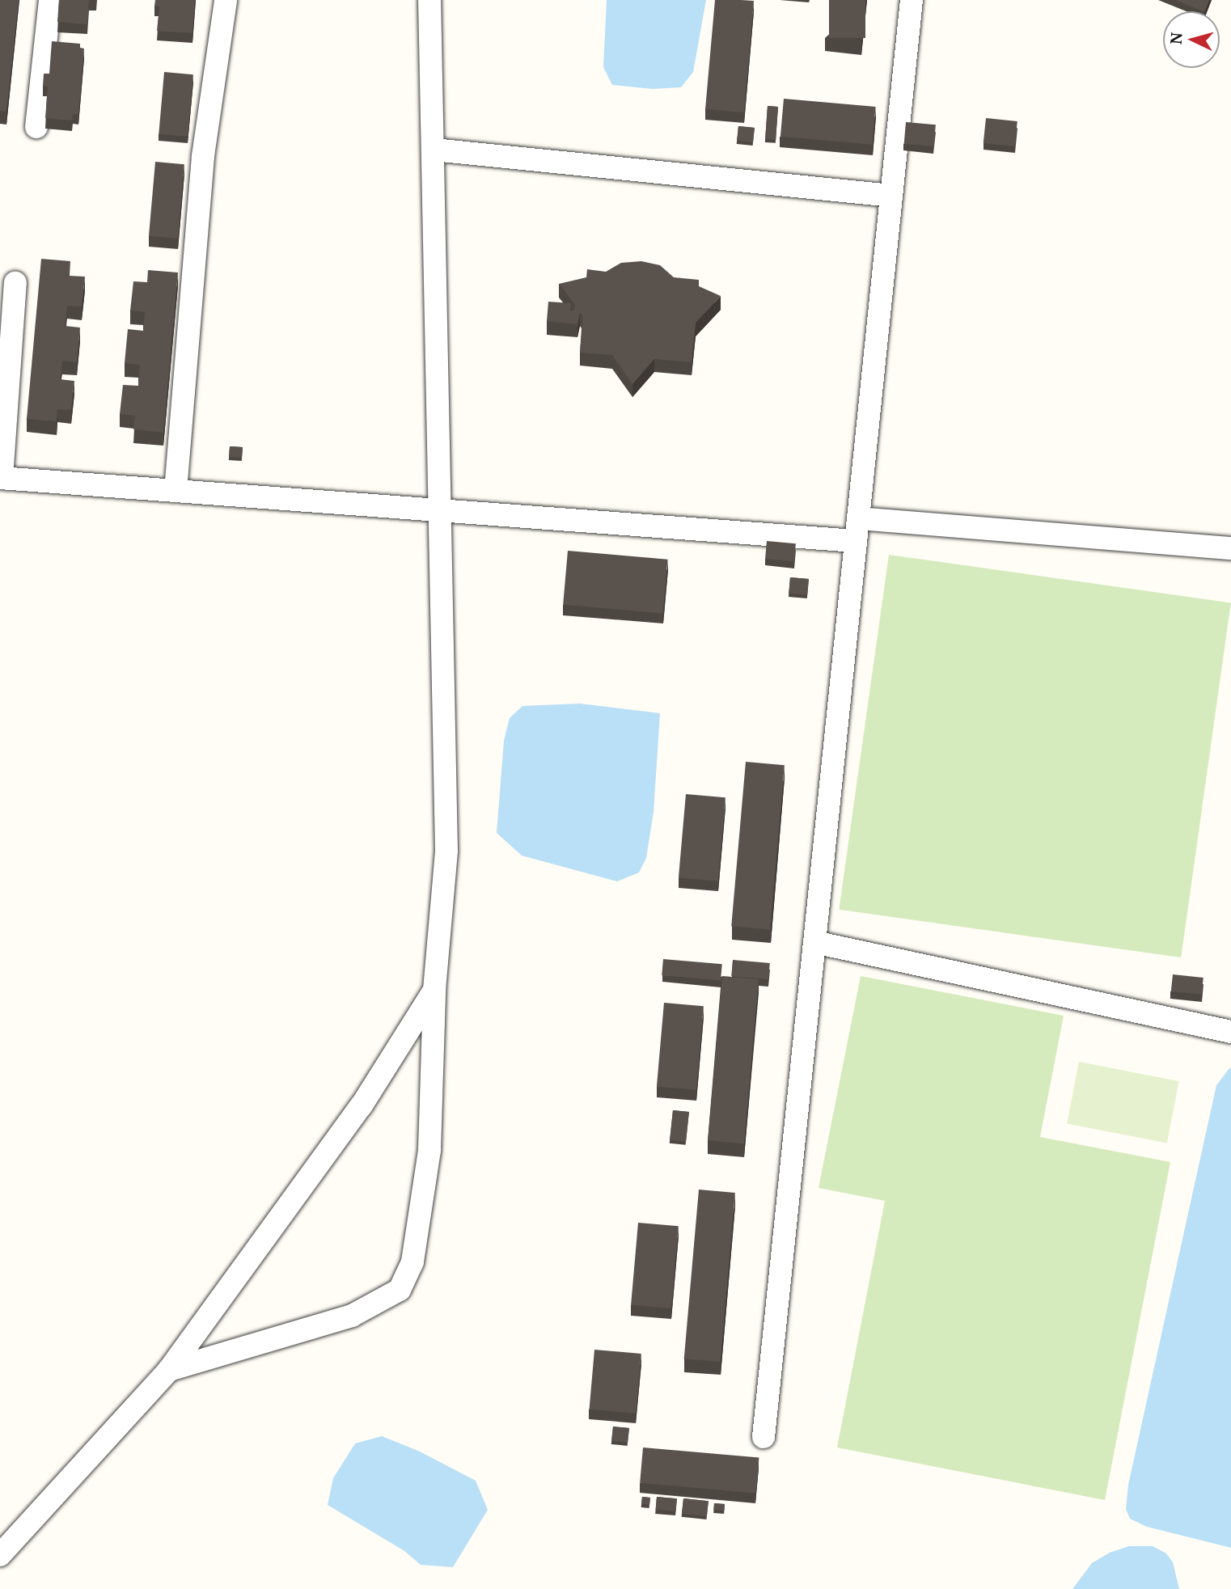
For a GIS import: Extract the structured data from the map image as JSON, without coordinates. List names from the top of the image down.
{
  "north": "left"
}
